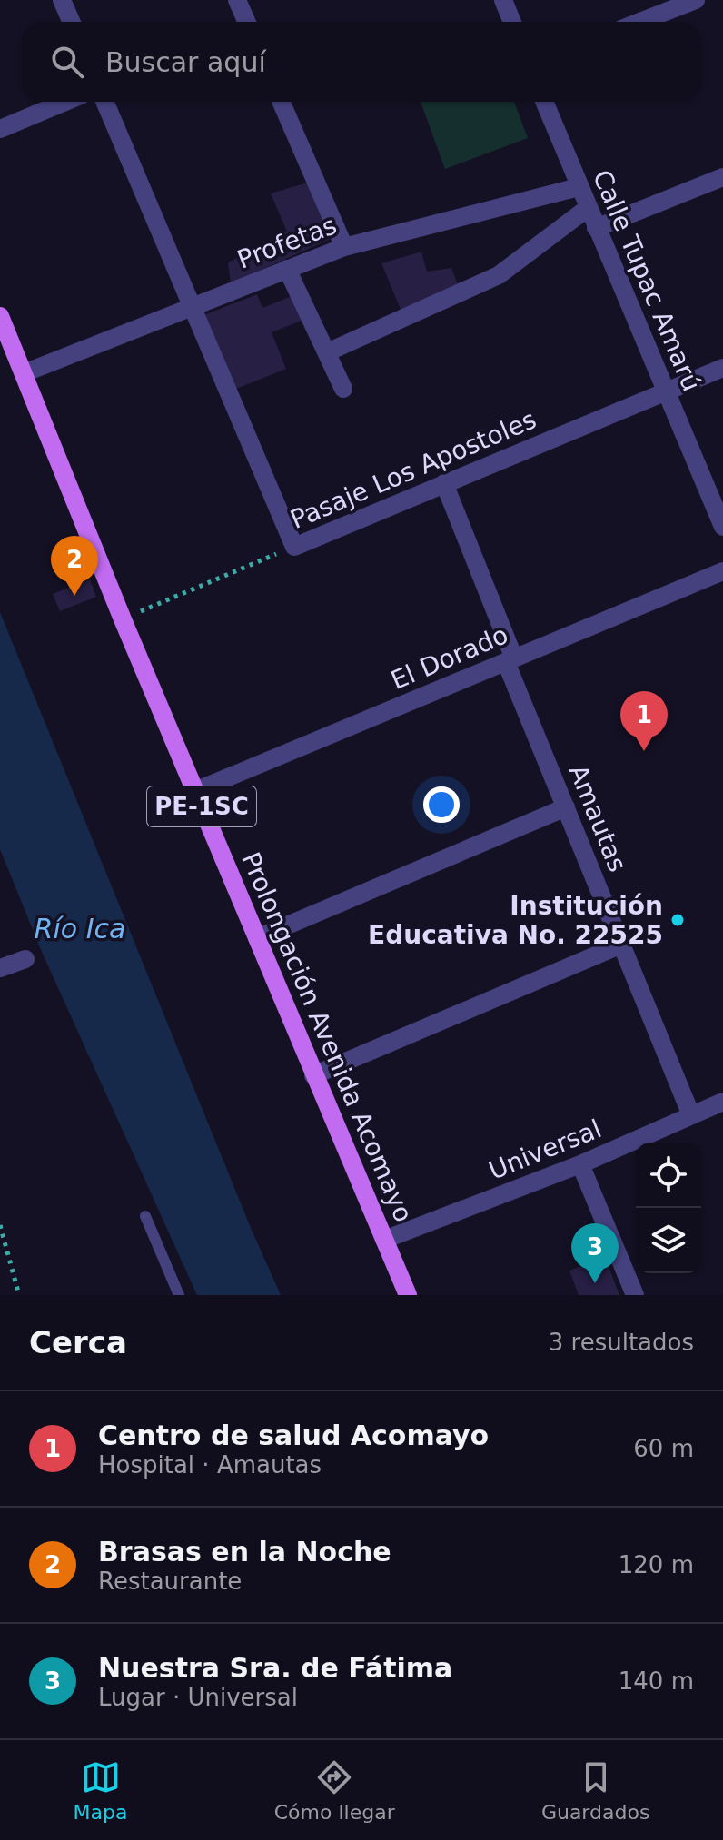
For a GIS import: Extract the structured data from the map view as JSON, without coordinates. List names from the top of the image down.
{
  "streets": {
    "main road": ["PE-1SC", "Prolongación Avenida Acomayo"],
    "street": [
      "Profetas",
      "Calle Tupac Amarú",
      "Pasaje Los Apostoles",
      "El Dorado",
      "Amautas",
      "Universal"
    ]
  },
  "crossings": [
    ["Profetas", "Calle Tupac Amarú"],
    ["Profetas", "Prolongación Avenida Acomayo"],
    ["Calle Tupac Amarú", "Pasaje Los Apostoles"],
    ["Pasaje Los Apostoles", "Amautas"],
    ["Pasaje Los Apostoles", "Prolongación Avenida Acomayo"],
    ["El Dorado", "Amautas"],
    ["El Dorado", "Prolongación Avenida Acomayo"],
    ["Amautas", "Universal"],
    ["Prolongación Avenida Acomayo", "Universal"]
  ],
  "water": ["Río Ica"],
  "places": ["Institución Educativa No. 22525"],
  "page": {
    "search": "Buscar aquí",
    "pins": ["2", "1", "3"],
    "heading": ["Cerca", "3 resultados"],
    "list": [
      {
        "mark": "1",
        "name": "Centro de salud Acomayo",
        "note": "Hospital · Amautas",
        "value": "60 m"
      },
      {
        "mark": "2",
        "name": "Brasas en la Noche",
        "note": "Restaurante",
        "value": "120 m"
      },
      {
        "mark": "3",
        "name": "Nuestra Sra. de Fátima",
        "note": "Lugar · Universal",
        "value": "140 m"
      }
    ],
    "nav": ["Mapa", "Cómo llegar", "Guardados"]
  }
}
